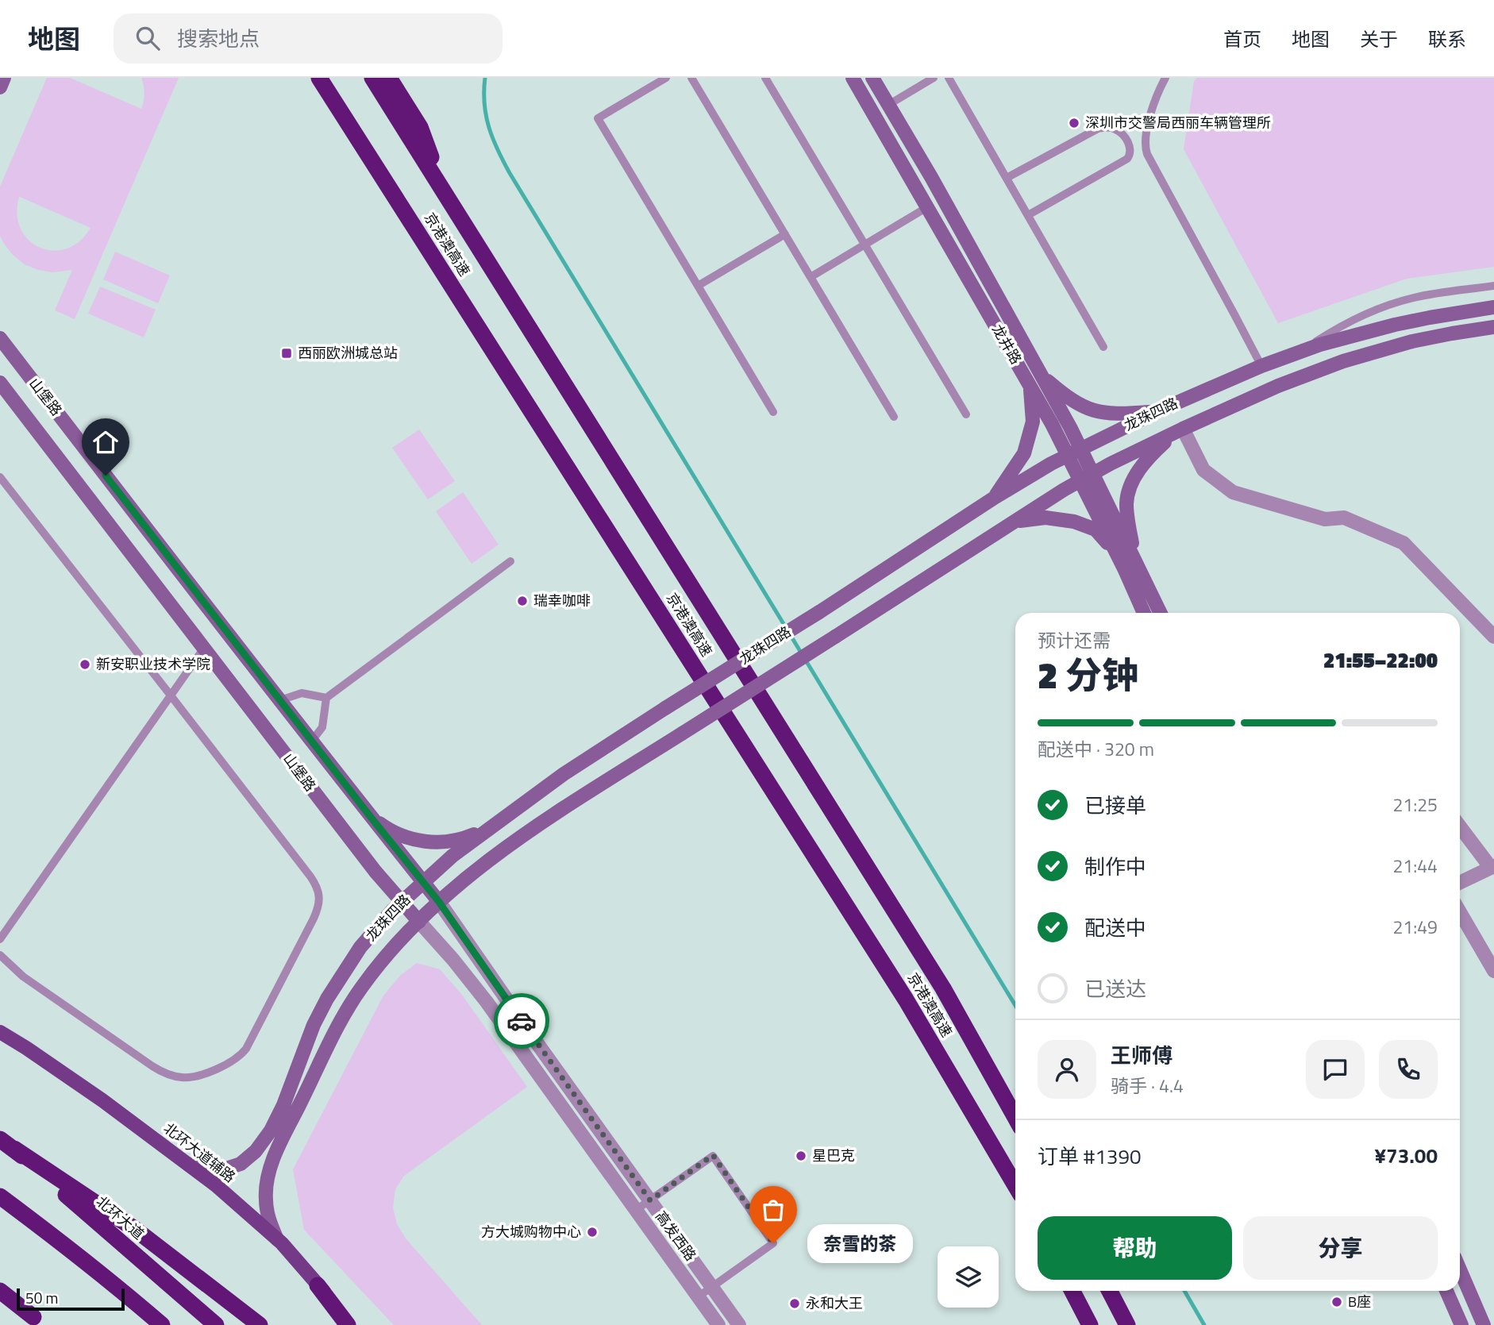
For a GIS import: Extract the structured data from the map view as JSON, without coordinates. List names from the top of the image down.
{
  "streets": {
    "highway": ["京港澳高速", "北环大道"],
    "main road": [
      "龙井路",
      "山堡路",
      "龙珠四路",
      "北环大道辅路"
    ],
    "street": ["高发西路"]
  },
  "crossings": [
    ["龙井路", "龙珠四路"],
    ["山堡路", "龙珠四路"],
    ["山堡路", "高发西路"],
    ["龙珠四路", "北环大道辅路"],
    ["龙珠四路", "高发西路"]
  ],
  "places": {
    "other": [
      "深圳市交警局西丽车辆管理所",
      "瑞幸咖啡",
      "新安职业技术学院",
      "星巴克",
      "方大城购物中心",
      "奈雪的茶",
      "B座",
      "永和大王"
    ],
    "transit": ["西丽欧洲城总站"]
  },
  "scale_bar": "50 m",
  "page": {
    "header": "地图",
    "search": "搜索地点",
    "nav": [
      "首页",
      "地图",
      "关于",
      "联系"
    ],
    "heading": ["2 分钟", "预计还需", "21:55–22:00"],
    "panel": [
      "王师傅",
      "骑手 · 4.4",
      "订单 #1390",
      "¥73.00"
    ],
    "bar": "配送中 · 320 m",
    "list": [
      ["已接单", "21:25"],
      ["制作中", "21:44"],
      ["配送中", "21:49"],
      "已送达"
    ],
    "buttons": ["帮助", "分享"],
    "bubble": "奈雪的茶",
    "scale": "50 m"
  }
}
